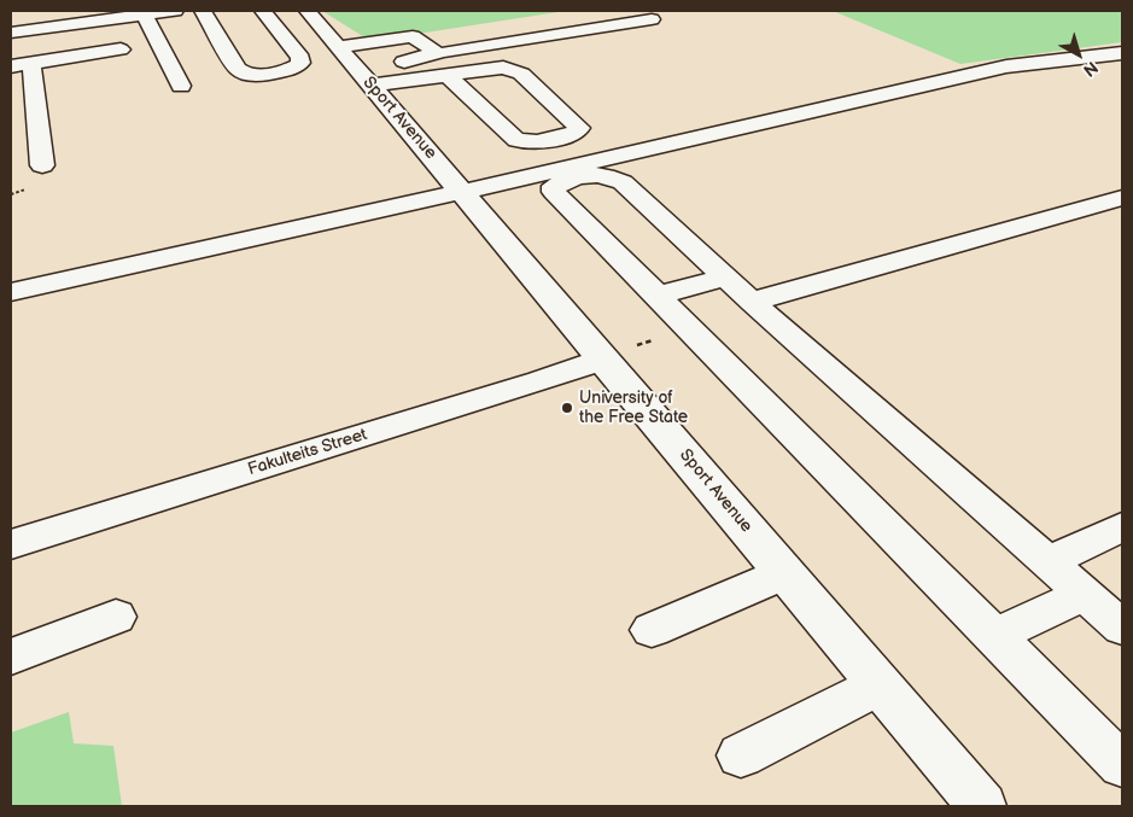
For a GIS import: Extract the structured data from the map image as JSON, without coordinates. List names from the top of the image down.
{
  "streets": {
    "street": ["Sport Avenue", "Fakulteits Street"]
  },
  "crossings": [
    ["Sport Avenue", "Fakulteits Street"]
  ],
  "places": ["University of the Free State"],
  "north": "bottom right"
}
